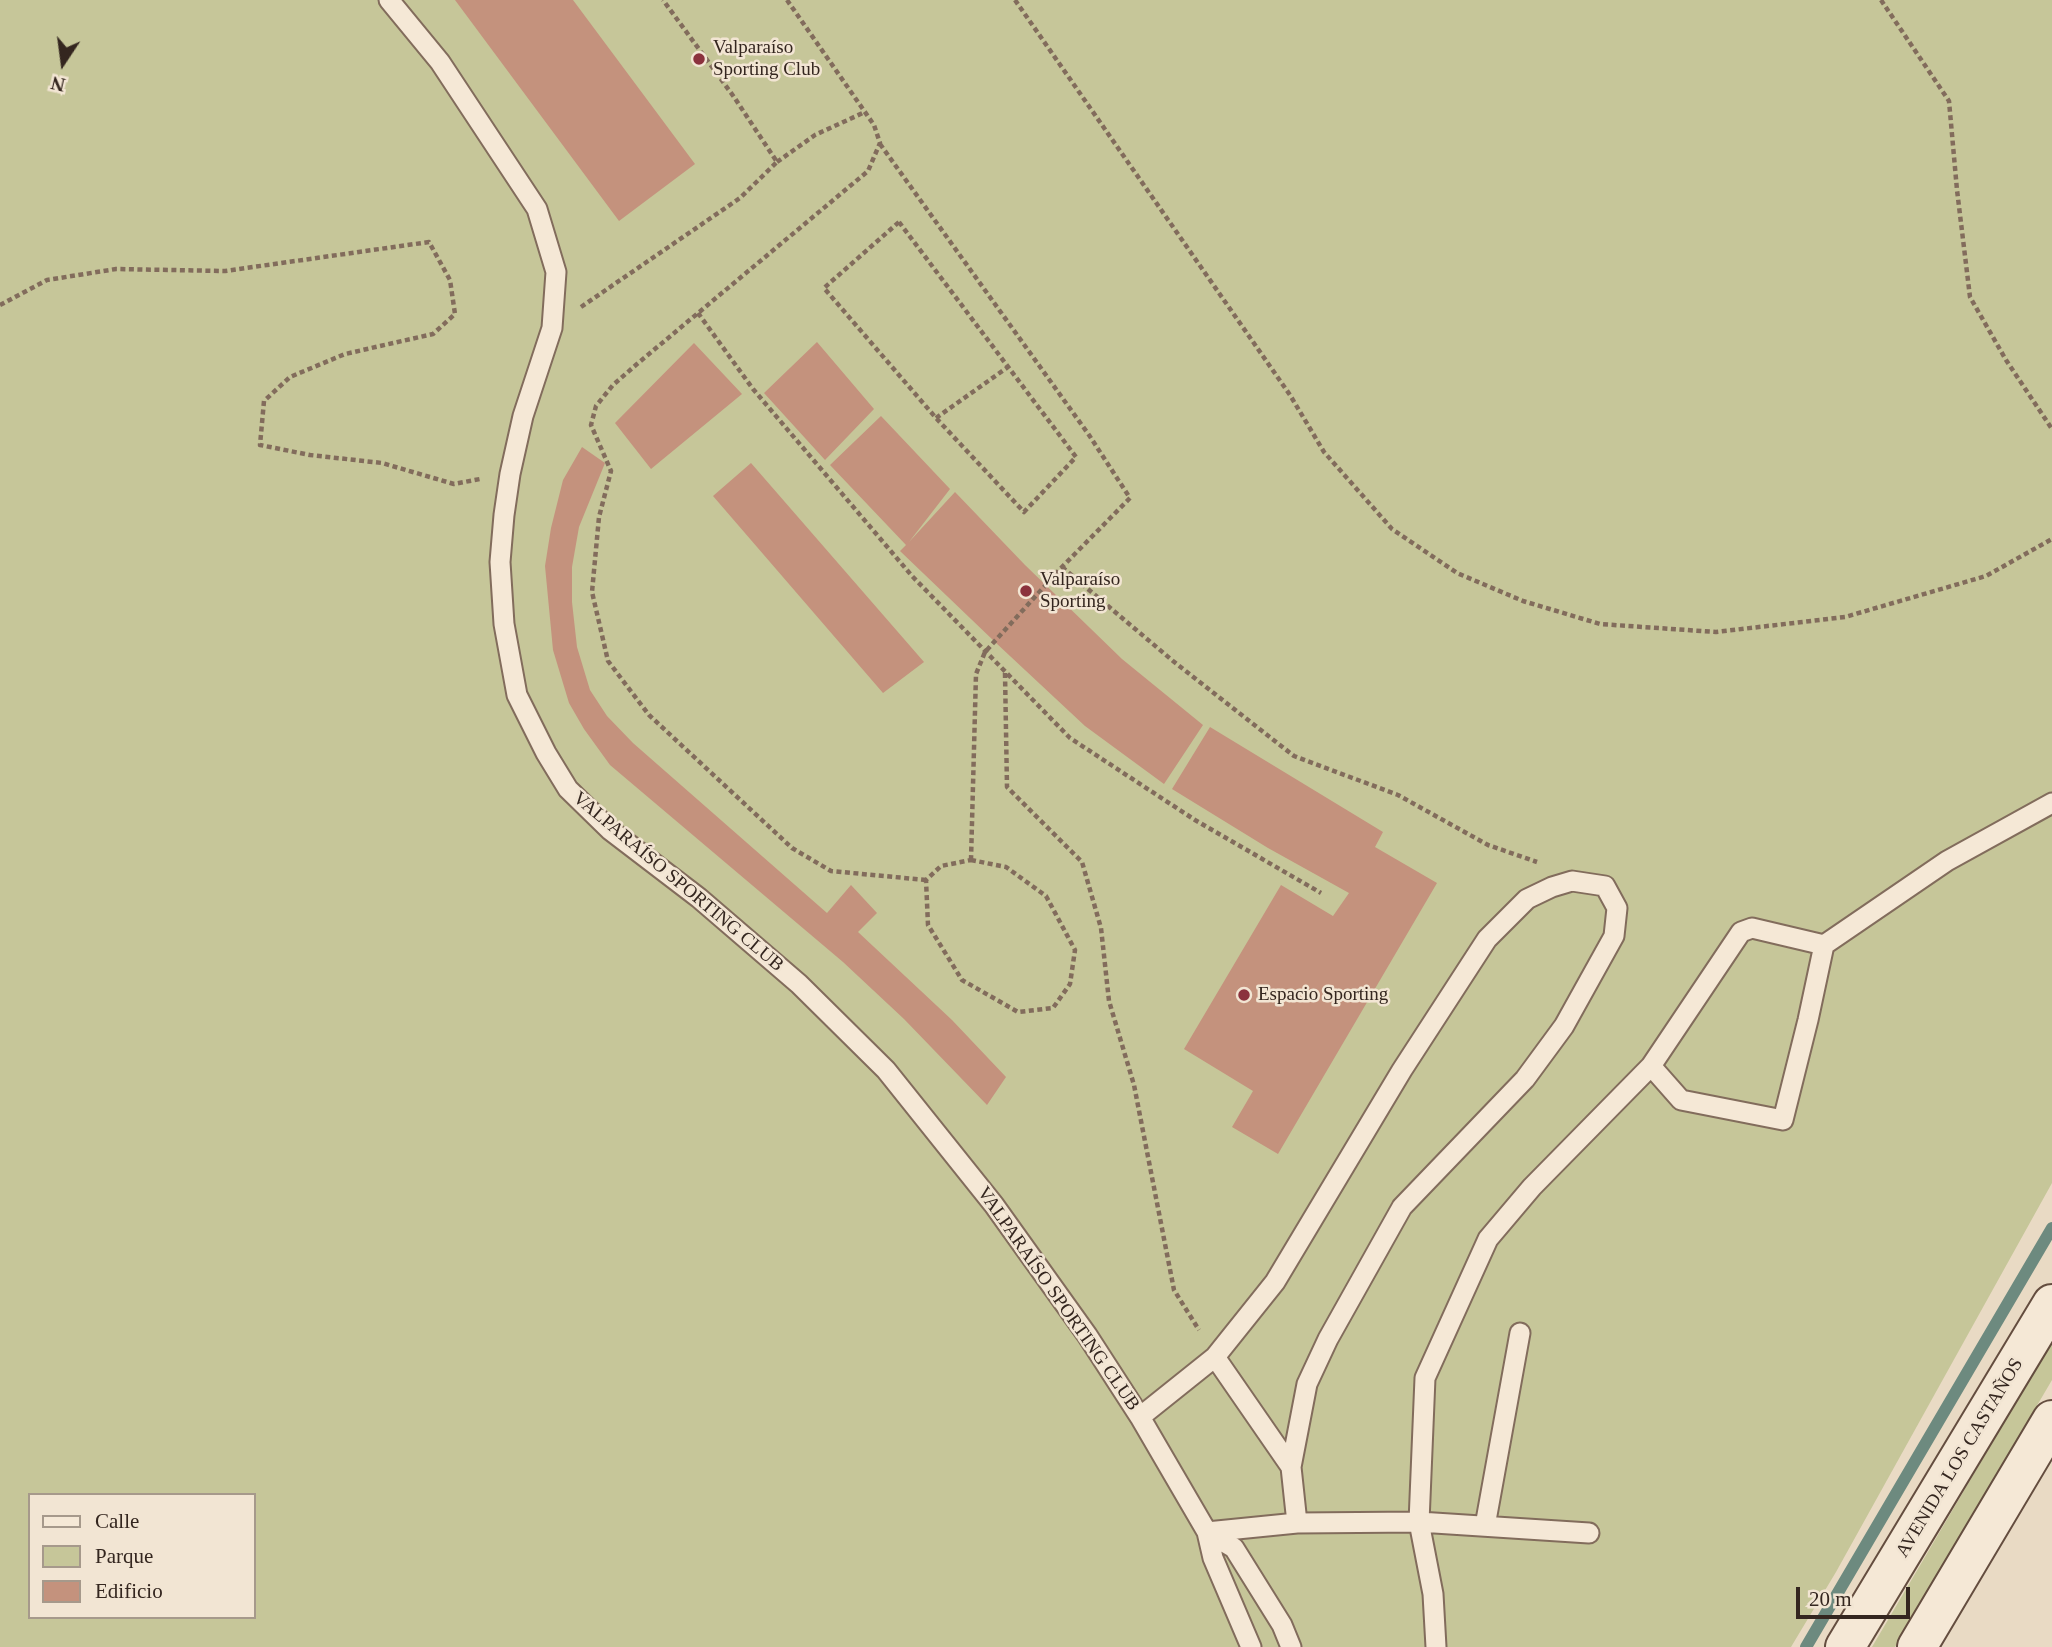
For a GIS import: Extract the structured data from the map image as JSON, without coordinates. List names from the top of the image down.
{
  "streets": {
    "main road": ["AVENIDA LOS CASTAÑOS"],
    "lane": ["VALPARAÍSO SPORTING CLUB"]
  },
  "places": ["Valparaíso Sporting Club", "Valparaíso Sporting", "Espacio Sporting"],
  "legend": ["Calle", "Parque", "Edificio"],
  "scale_bar": "20 m",
  "north": "bottom"
}
